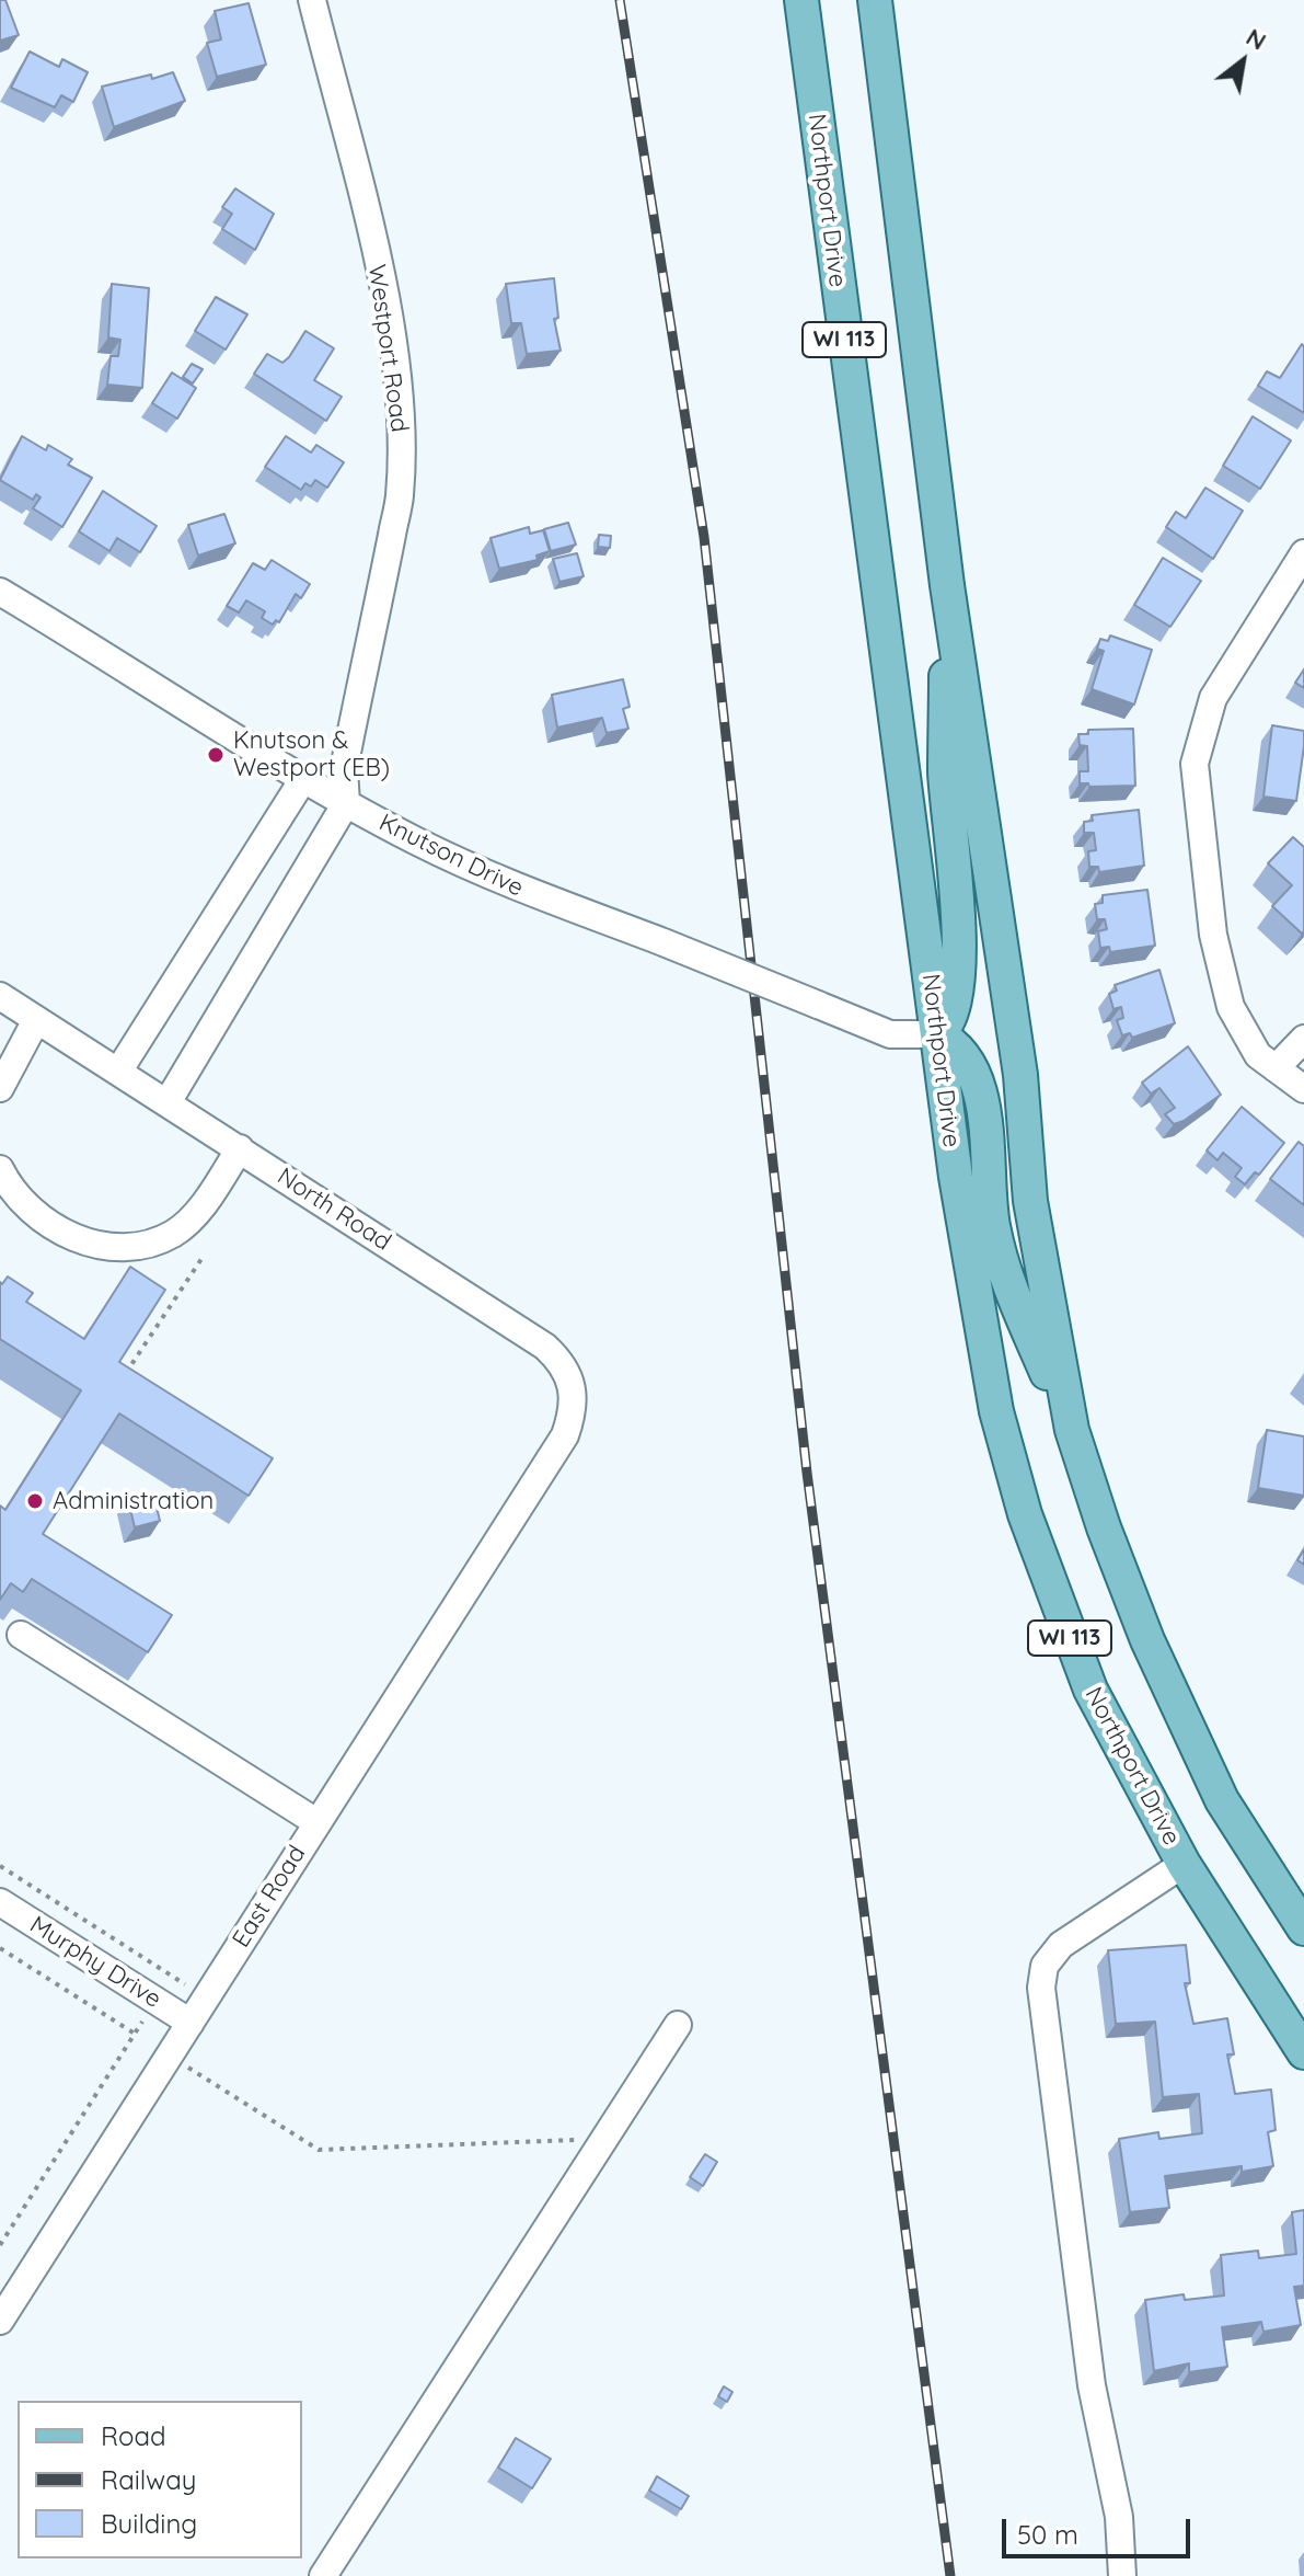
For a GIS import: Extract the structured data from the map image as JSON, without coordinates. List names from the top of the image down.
{
  "streets": {
    "main road": ["Northport Drive", "WI 113"],
    "street": [
      "Westport Road",
      "Knutson Drive",
      "North Road",
      "East Road",
      "Murphy Drive"
    ]
  },
  "crossings": [
    ["Northport Drive", "Knutson Drive"],
    ["Westport Road", "Knutson Drive"],
    ["North Road", "East Road"],
    ["East Road", "Murphy Drive"]
  ],
  "places": ["Knutson & Westport (EB)", "Administration"],
  "legend": ["Road", "Railway", "Building"],
  "scale_bar": "50 m",
  "north": "top right"
}
